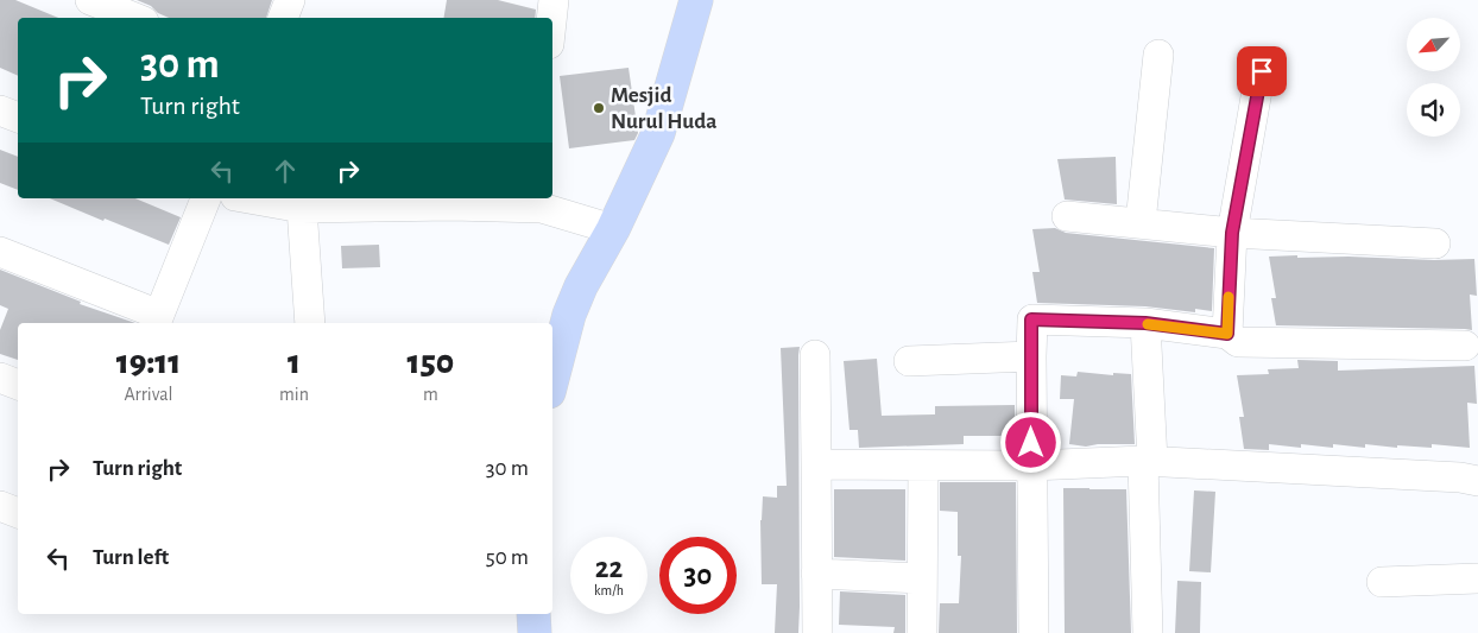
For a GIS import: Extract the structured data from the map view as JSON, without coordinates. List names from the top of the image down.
{
  "places": ["Mesjid Nurul Huda"],
  "north": "bottom left",
  "page": {
    "turn": ["30 m", "Turn right"],
    "eta": [
      "19:11",
      "Arrival",
      "1",
      "min",
      "150",
      "m"
    ],
    "list": [
      {
        "name": "Turn right",
        "value": "30 m"
      },
      {
        "name": "Turn left",
        "value": "50 m"
      }
    ],
    "speed": "22 km/h",
    "limit": "30"
  }
}
